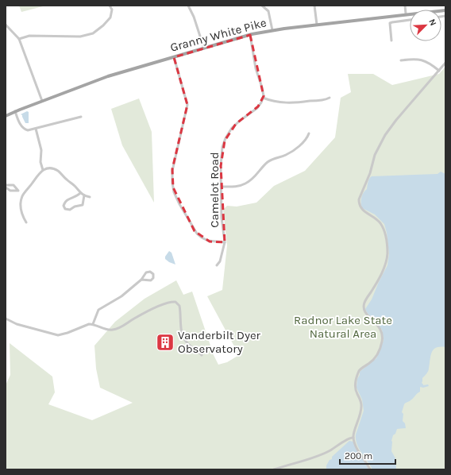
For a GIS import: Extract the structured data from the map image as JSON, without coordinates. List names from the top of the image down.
{
  "streets": {
    "main road": ["Granny White Pike"],
    "street": ["Camelot Road"]
  },
  "parks": ["Radnor Lake State Natural Area"],
  "places": {
    "building": ["Vanderbilt Dyer Observatory"]
  },
  "scale_bar": "200 m",
  "north": "top right"
}
